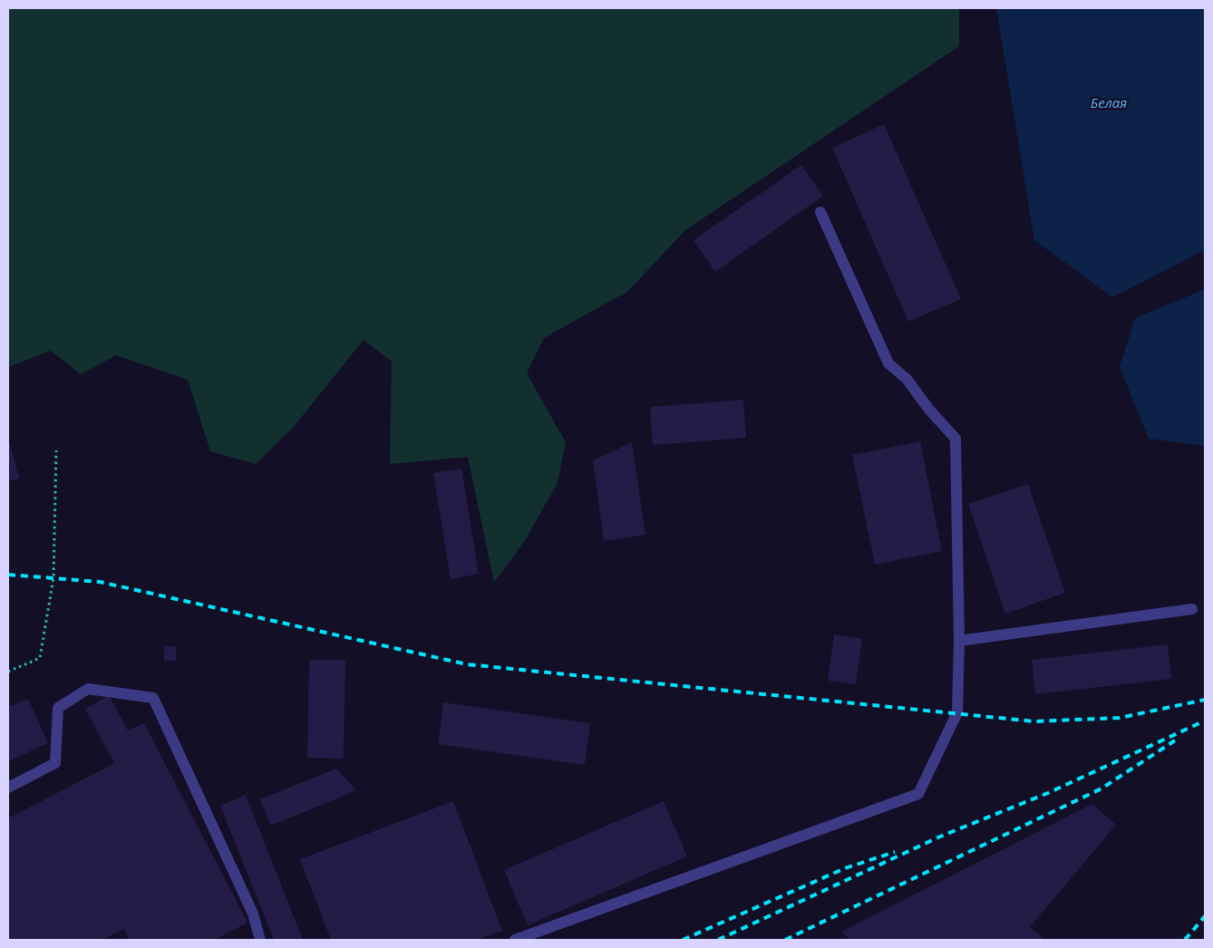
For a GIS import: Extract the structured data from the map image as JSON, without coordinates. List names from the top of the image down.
{
  "water": ["Белая"]
}
